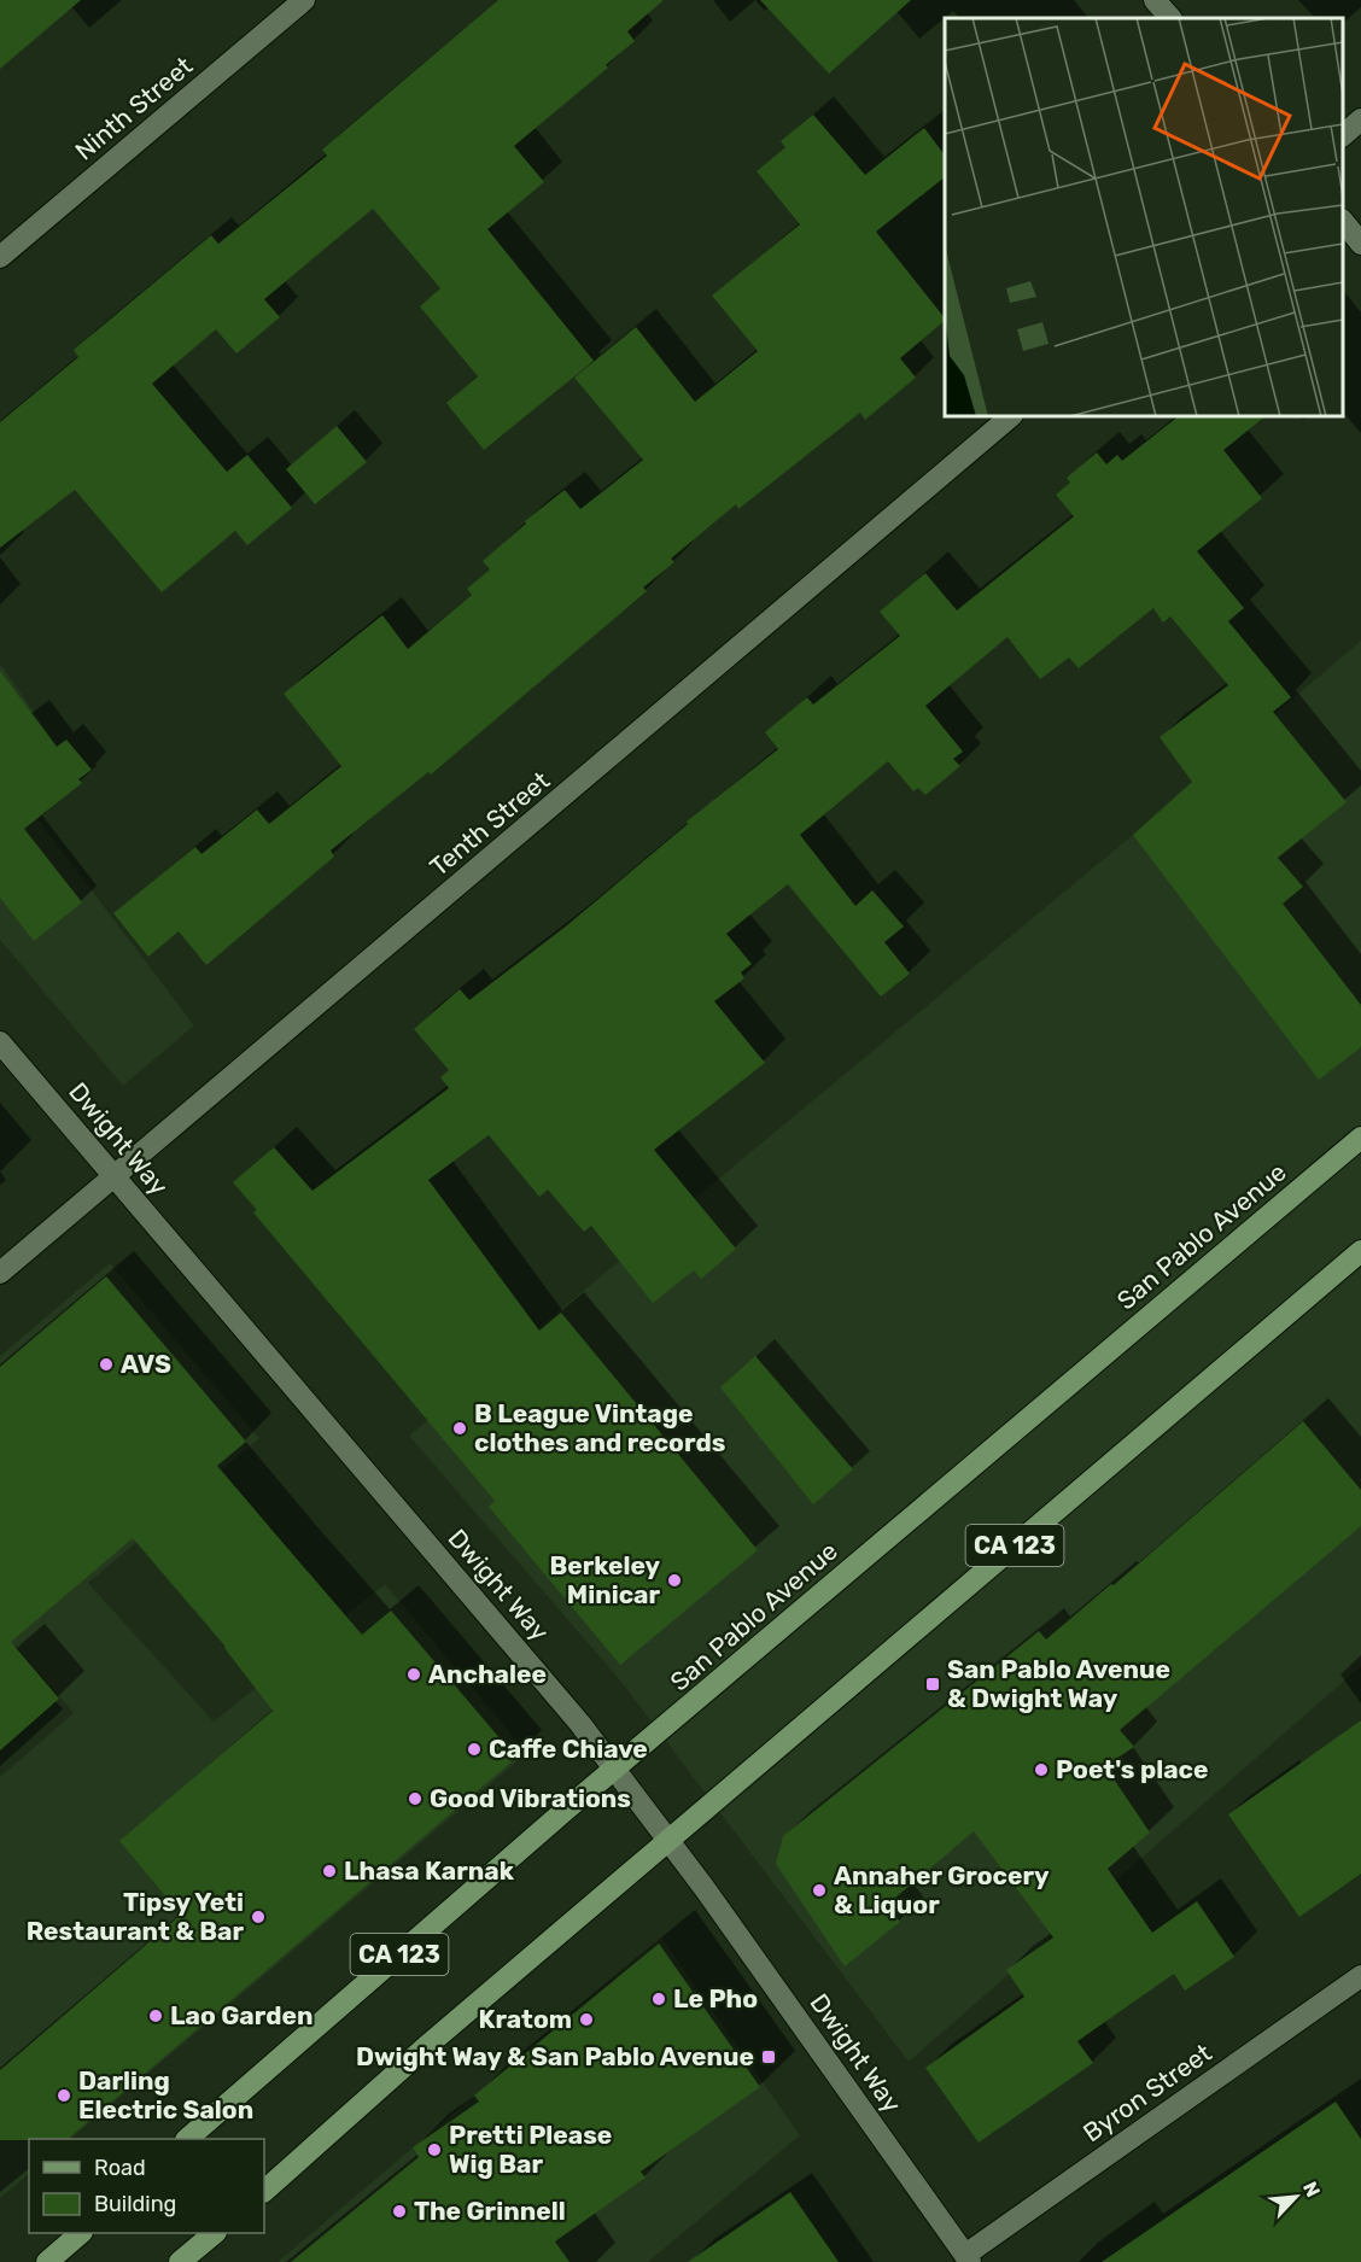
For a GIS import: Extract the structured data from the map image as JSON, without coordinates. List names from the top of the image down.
{
  "streets": {
    "main road": ["San Pablo Avenue", "CA 123"],
    "street": [
      "Ninth Street",
      "Tenth Street",
      "Dwight Way",
      "Byron Street"
    ]
  },
  "crossings": [
    ["Tenth Street", "Dwight Way"],
    ["Dwight Way", "San Pablo Avenue"],
    ["Dwight Way", "CA 123"],
    ["Dwight Way", "Byron Street"]
  ],
  "places": {
    "other": [
      "AVS",
      "B League Vintage clothes and records",
      "Berkeley Minicar",
      "Anchalee",
      "Caffe Chiave",
      "Poet's place",
      "Good Vibrations",
      "Lhasa Karnak",
      "Annaher Grocery & Liquor",
      "Tipsy Yeti Restaurant & Bar",
      "Le Pho",
      "Lao Garden",
      "Kratom",
      "Darling Electric Salon",
      "Pretti Please Wig Bar",
      "The Grinnell"
    ],
    "transit": ["San Pablo Avenue & Dwight Way", "Dwight Way & San Pablo Avenue"]
  },
  "legend": ["Road", "Building"],
  "north": "top right"
}
